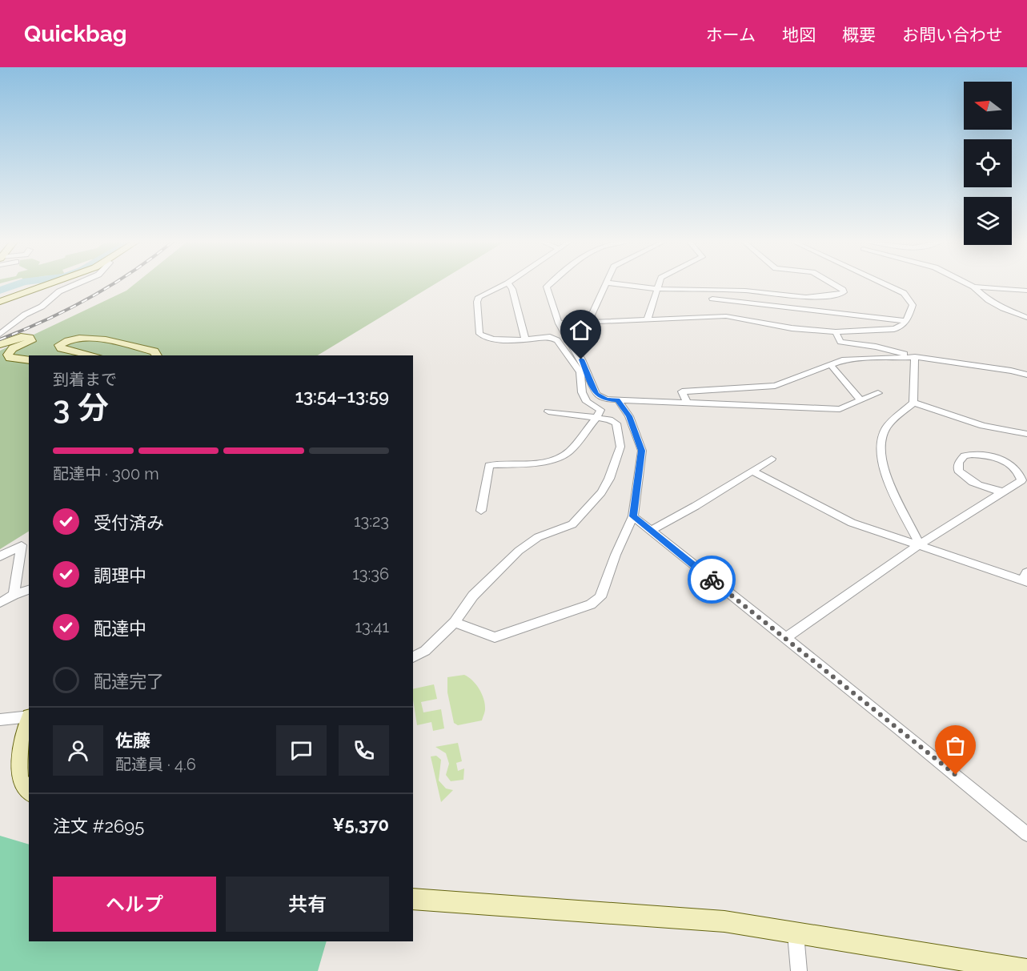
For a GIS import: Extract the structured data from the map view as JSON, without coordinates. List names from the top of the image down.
{
  "north": "left",
  "page": {
    "header": "Quickbag",
    "nav": [
      "ホーム",
      "地図",
      "概要",
      "お問い合わせ"
    ],
    "heading": ["3 分", "到着まで", "13:54–13:59"],
    "panel": [
      "佐藤",
      "配達員 · 4.6",
      "注文 #2695",
      "¥5,370"
    ],
    "bar": "配達中 · 300 m",
    "list": [
      ["受付済み", "13:23"],
      ["調理中", "13:36"],
      ["配達中", "13:41"],
      "配達完了"
    ],
    "buttons": ["ヘルプ", "共有"]
  }
}
